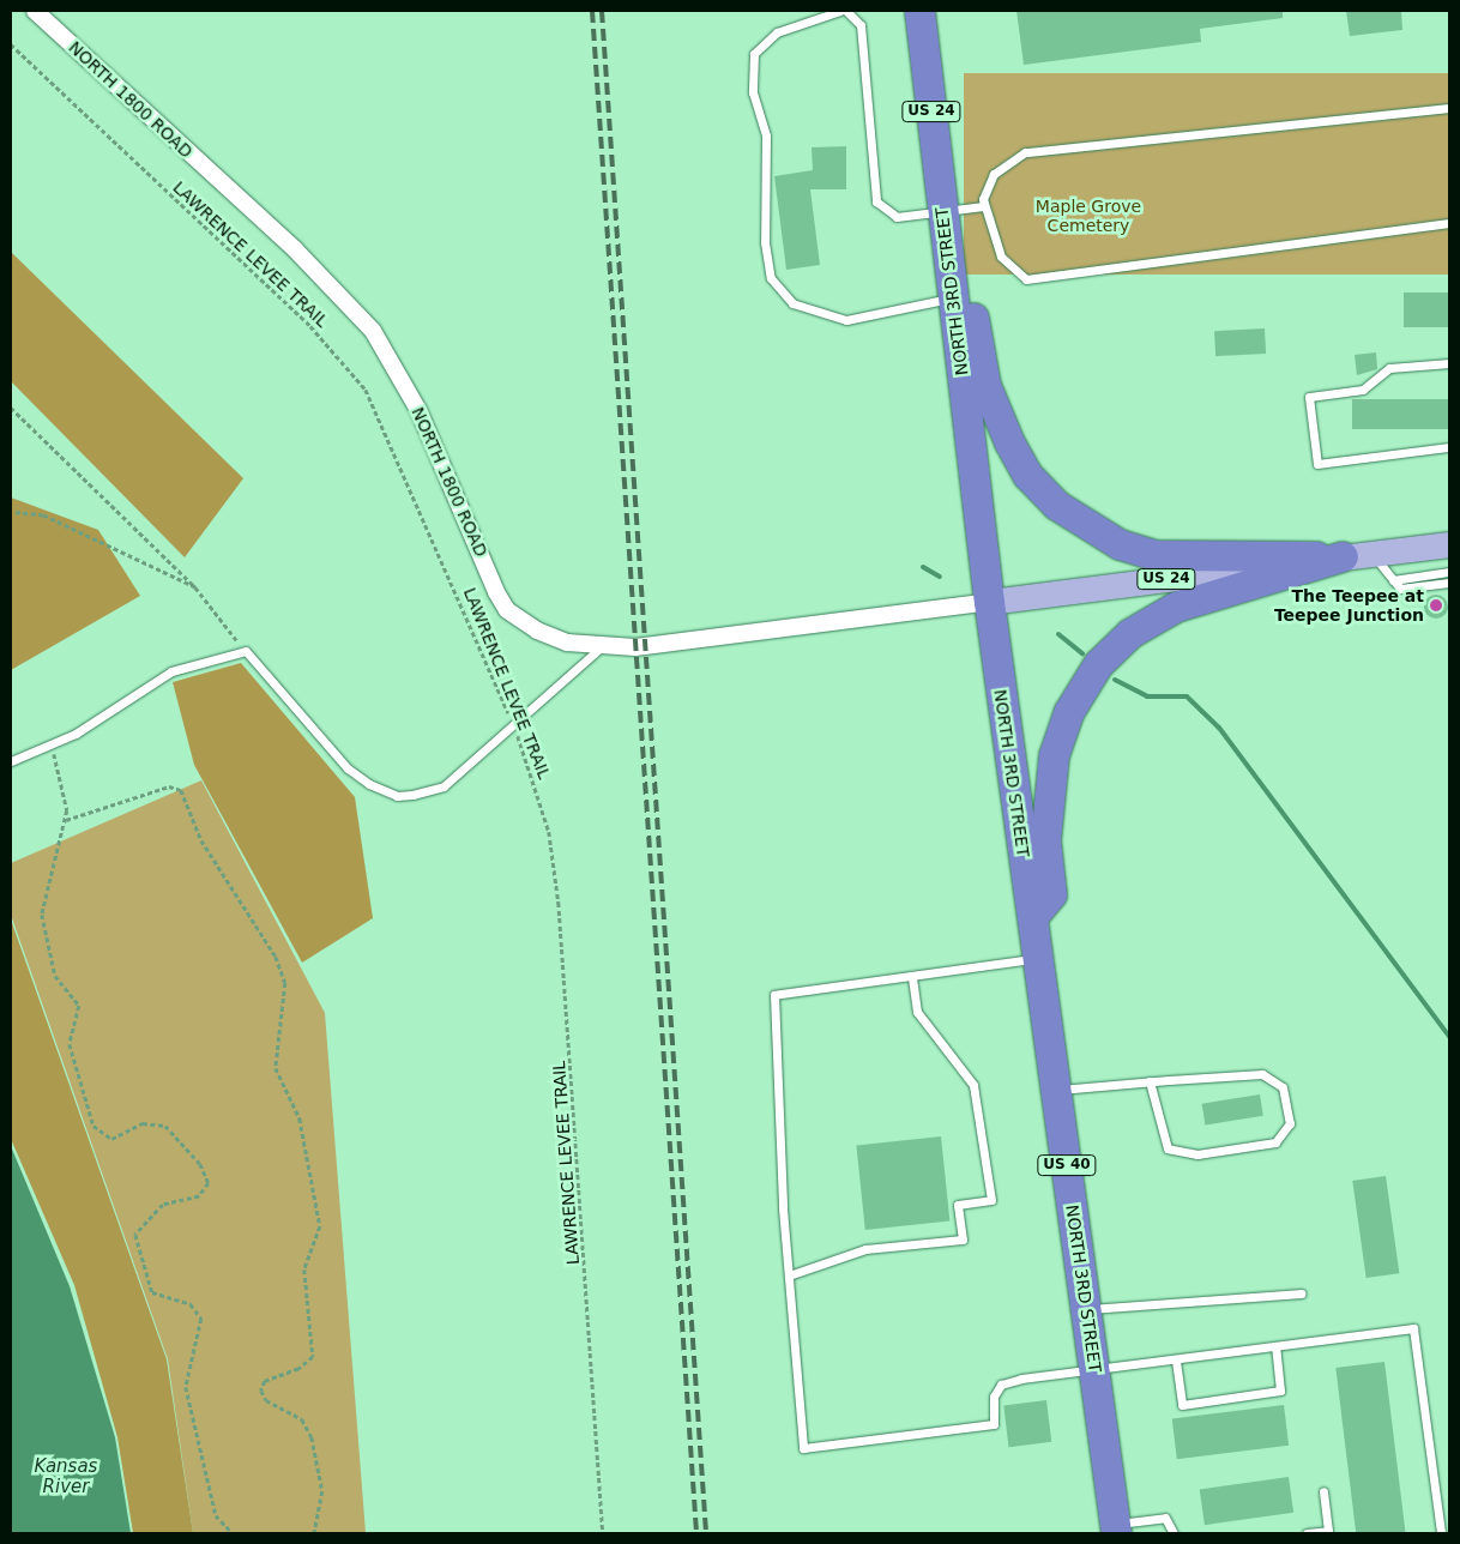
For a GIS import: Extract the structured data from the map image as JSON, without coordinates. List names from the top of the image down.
{
  "streets": {
    "highway": ["US 24", "NORTH 3RD STREET", "US 40"],
    "street": ["NORTH 1800 ROAD"],
    "path": ["LAWRENCE LEVEE TRAIL"]
  },
  "crossings": [
    ["NORTH 1800 ROAD", "US 24"],
    ["NORTH 1800 ROAD", "NORTH 3RD STREET"],
    ["US 24", "NORTH 3RD STREET"]
  ],
  "water": ["Kansas River"],
  "parks": ["Maple Grove Cemetery"],
  "places": ["The Teepee at Teepee Junction"]
}
